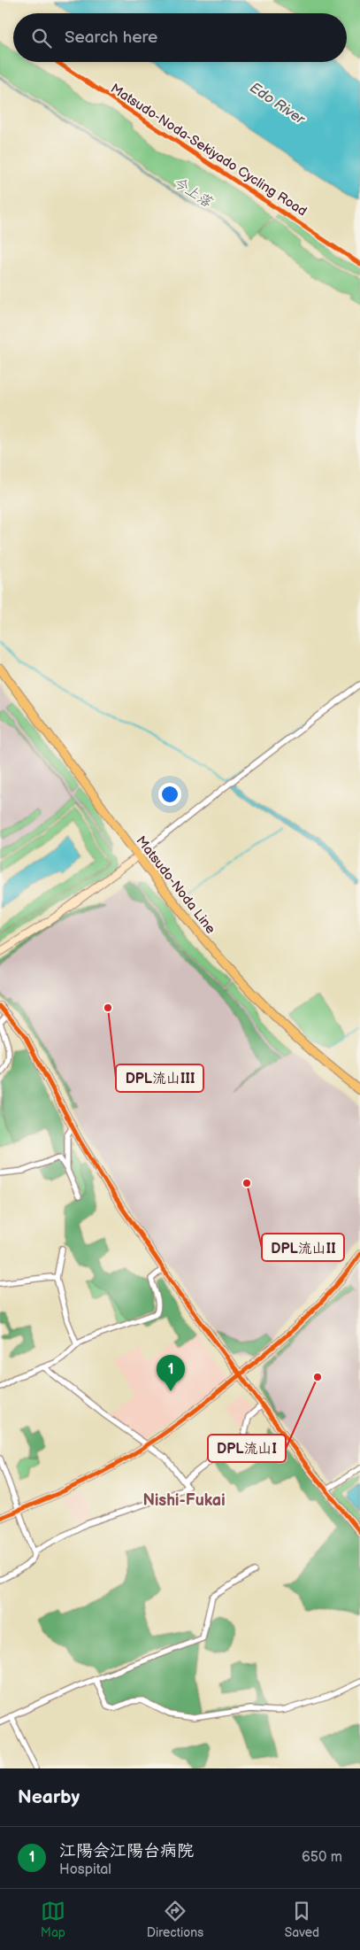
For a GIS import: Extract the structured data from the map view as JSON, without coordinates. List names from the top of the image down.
{
  "streets": {
    "main road": ["Matsudo-Noda Line"],
    "cycle path": ["Matsudo-Noda-Sekiyado Cycling Road"]
  },
  "districts": ["Nishi-Fukai"],
  "water": ["Edo River", "今上落"],
  "places": ["DPL流山III", "DPL流山II", "DPL流山I"],
  "page": {
    "search": "Search here",
    "pins": "1",
    "heading": "Nearby",
    "list": [
      {
        "mark": "1",
        "name": "江陽会江陽台病院",
        "note": "Hospital",
        "value": "650 m"
      }
    ],
    "nav": ["Map", "Directions", "Saved"]
  }
}
